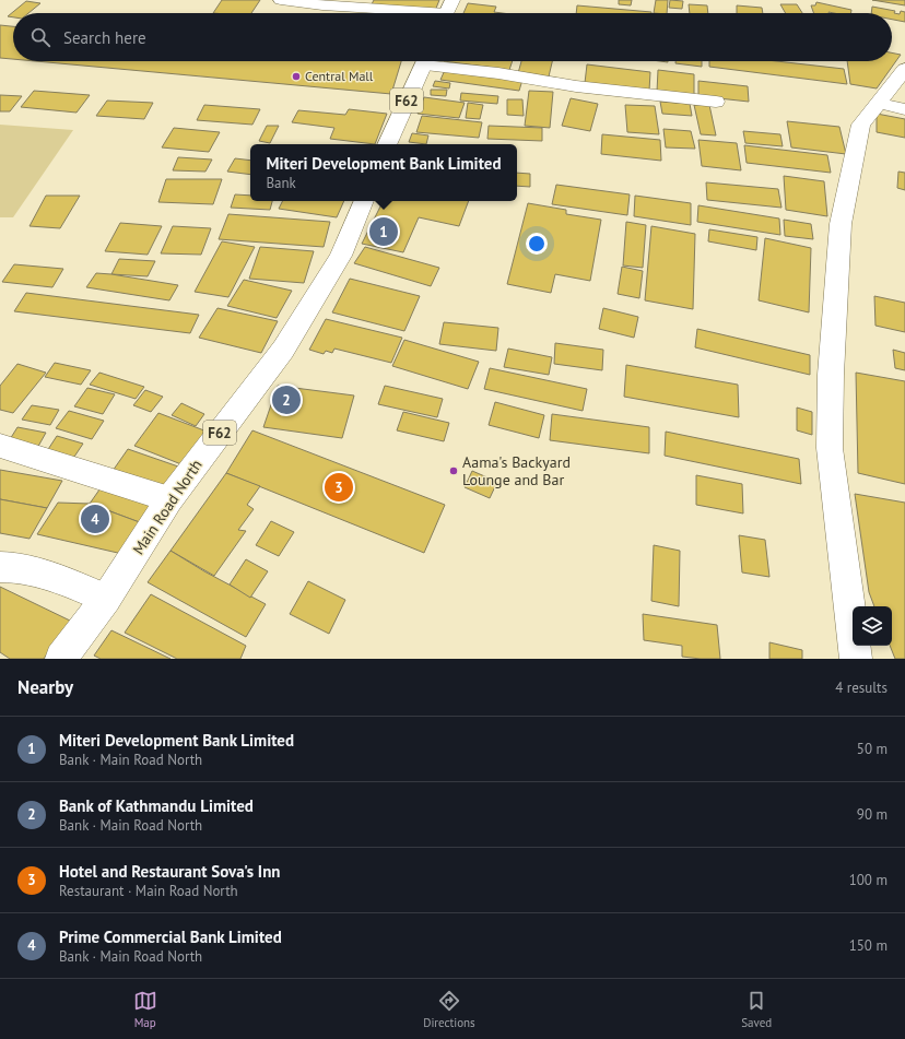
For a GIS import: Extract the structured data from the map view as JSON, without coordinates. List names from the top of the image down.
{
  "streets": {
    "street": ["F62", "Main Road North"]
  },
  "places": ["Central Mall", "Aama's Backyard Lounge and Bar"],
  "page": {
    "search": "Search here",
    "popup": ["Miteri Development Bank Limited", "Bank"],
    "pins": [
      "1",
      "2",
      "3",
      "4"
    ],
    "heading": ["Nearby", "4 results"],
    "list": [
      {
        "mark": "1",
        "name": "Miteri Development Bank Limited",
        "note": "Bank · Main Road North",
        "value": "50 m"
      },
      {
        "mark": "2",
        "name": "Bank of Kathmandu Limited",
        "note": "Bank · Main Road North",
        "value": "90 m"
      },
      {
        "mark": "3",
        "name": "Hotel and Restaurant Sova's Inn",
        "note": "Restaurant · Main Road North",
        "value": "100 m"
      },
      {
        "mark": "4",
        "name": "Prime Commercial Bank Limited",
        "note": "Bank · Main Road North",
        "value": "150 m"
      }
    ],
    "nav": ["Map", "Directions", "Saved"]
  }
}
